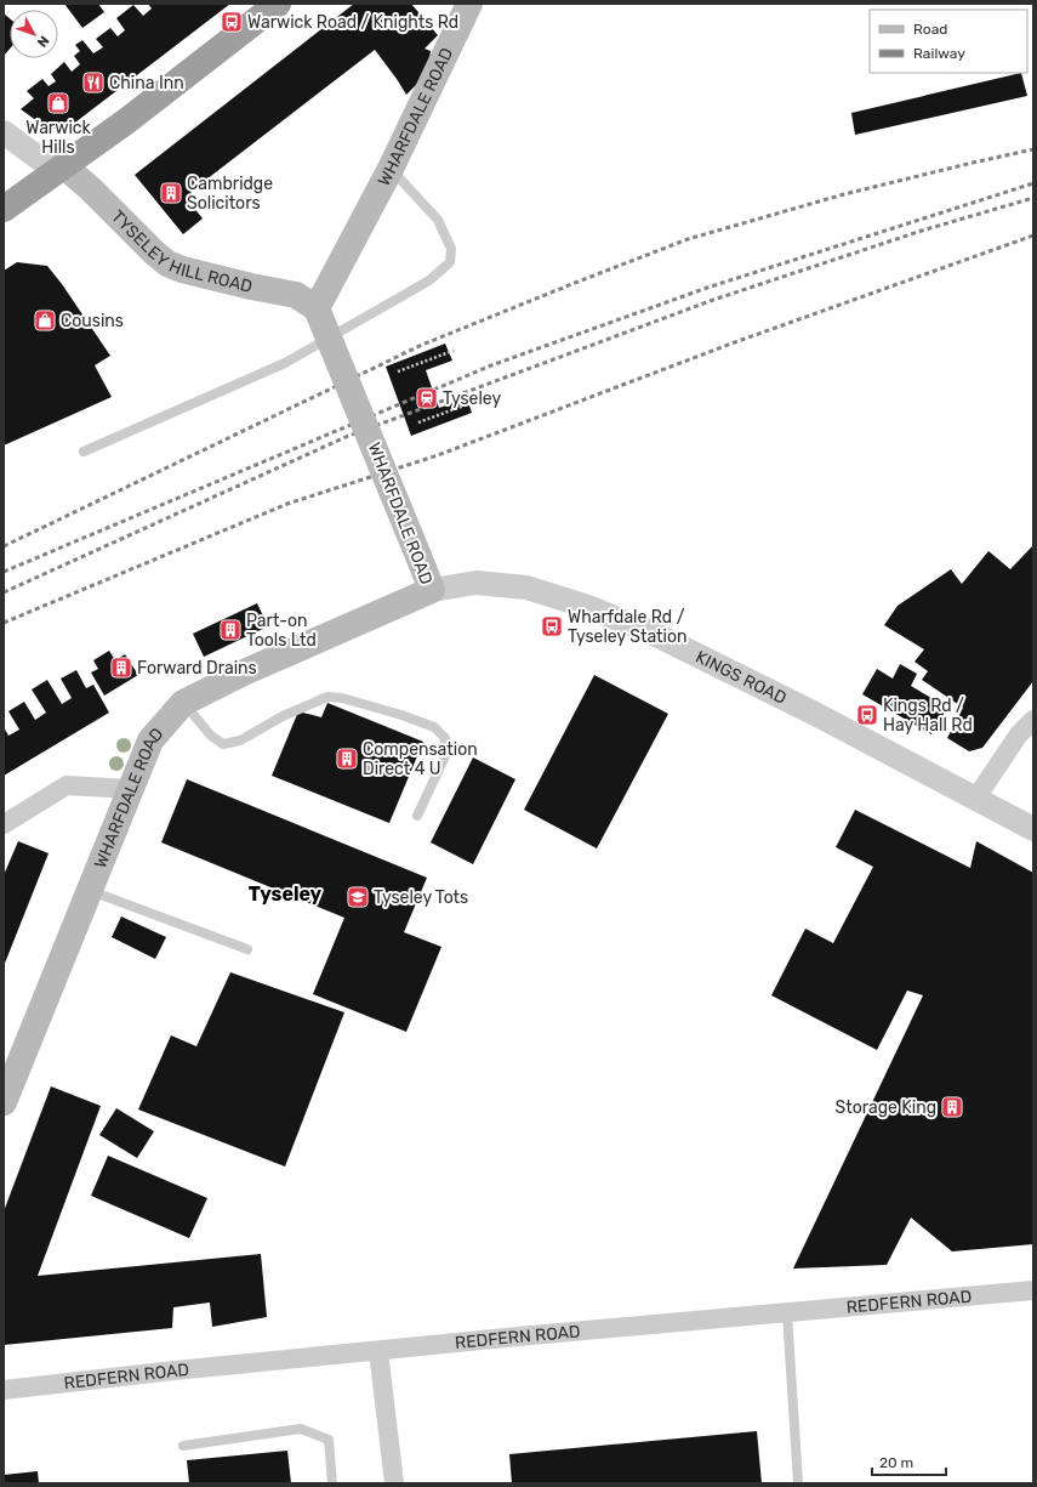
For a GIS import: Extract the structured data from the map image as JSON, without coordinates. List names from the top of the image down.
{
  "streets": {
    "main road": ["WHARFDALE ROAD", "TYSELEY HILL ROAD"],
    "street": ["KINGS ROAD", "REDFERN ROAD"]
  },
  "crossings": [
    ["WHARFDALE ROAD", "TYSELEY HILL ROAD"],
    ["WHARFDALE ROAD", "KINGS ROAD"]
  ],
  "districts": ["Tyseley"],
  "places": {
    "bus stop": ["Warwick Road / Knights Rd", "Wharfdale Rd / Tyseley Station", "Kings Rd / Hay Hall Rd"],
    "restaurant": ["China Inn"],
    "shop": ["Warwick Hills", "Cousins"],
    "building": [
      "Cambridge Solicitors",
      "Part-on Tools Ltd",
      "Forward Drains",
      "Compensation Direct 4 U",
      "Storage King"
    ],
    "station": ["Tyseley"],
    "school or university": ["Tyseley Tots"]
  },
  "legend": ["Road", "Railway"],
  "scale_bar": "20 m",
  "north": "bottom right"
}
